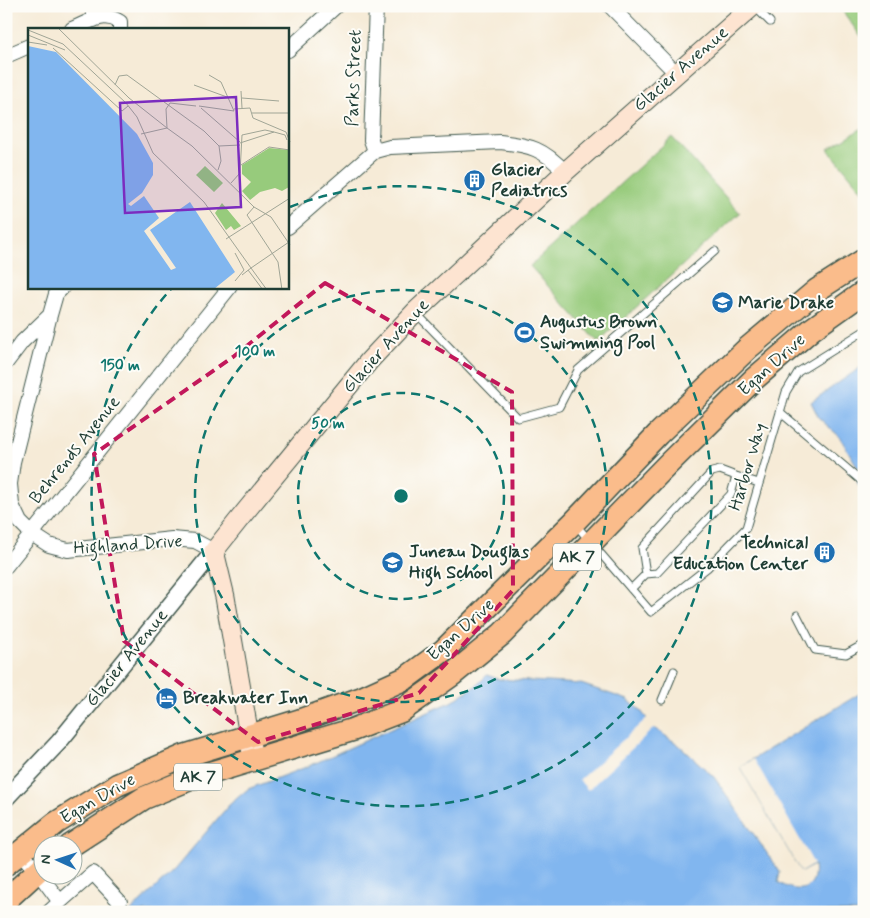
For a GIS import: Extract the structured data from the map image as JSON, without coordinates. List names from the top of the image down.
{
  "streets": {
    "highway": ["Egan Drive", "AK 7"],
    "main road": ["Glacier Avenue"],
    "street": ["Parks Street", "Behrends Avenue", "Highland Drive"],
    "lane": ["Harbor Way"]
  },
  "crossings": [
    ["Glacier Avenue", "Highland Drive"],
    ["Egan Drive", "Harbor Way"],
    ["Behrends Avenue", "Highland Drive"]
  ],
  "places": {
    "building": ["Glacier Pediatrics", "Technical Education Center"],
    "school or university": ["Marie Drake", "Juneau Douglas High School"],
    "sports": ["Augustus Brown Swimming Pool"],
    "hotel": ["Breakwater Inn"]
  },
  "north": "left",
  "rings": ["100 m", "150 m", "50 m"]
}
